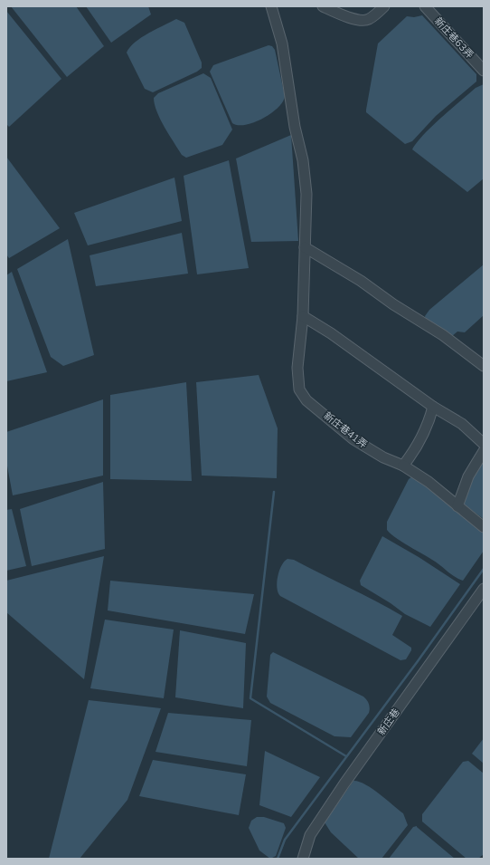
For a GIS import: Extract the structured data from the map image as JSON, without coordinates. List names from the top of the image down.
{
  "streets": {
    "street": ["新庄巷63弄", "新庄巷41弄", "新庄巷"]
  }
}
